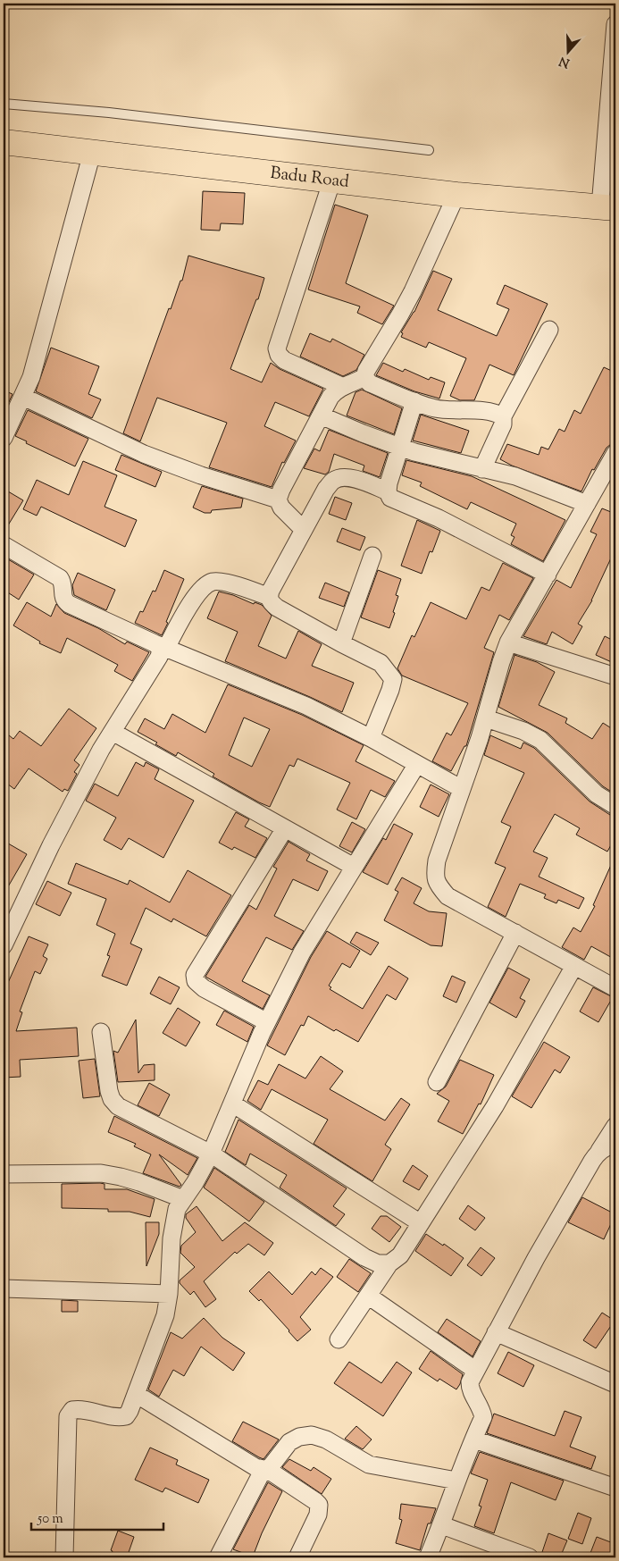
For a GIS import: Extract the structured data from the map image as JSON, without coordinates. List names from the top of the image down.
{
  "streets": {
    "main road": ["Badu Road"]
  },
  "scale_bar": "50 m",
  "north": "bottom"
}
